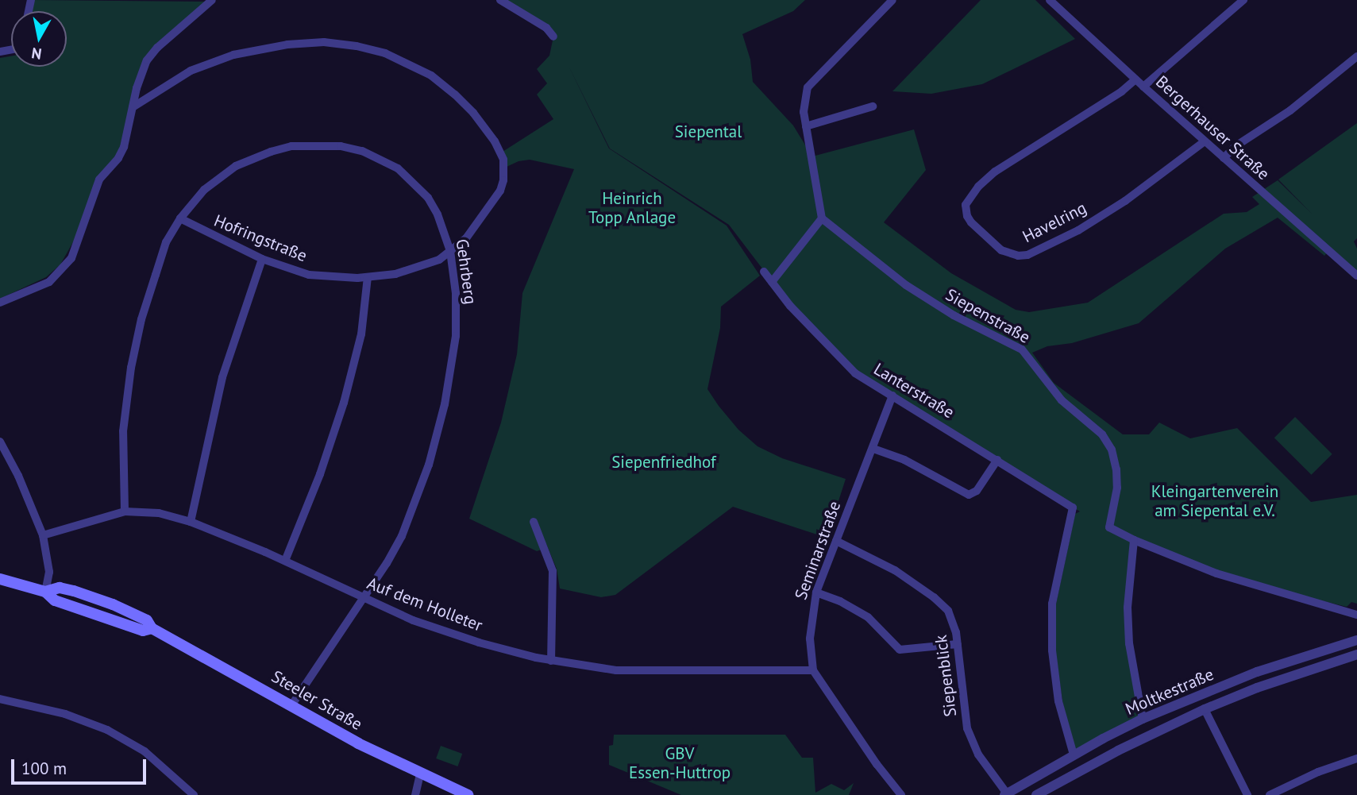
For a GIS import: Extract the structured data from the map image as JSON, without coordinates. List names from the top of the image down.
{
  "streets": {
    "main road": ["Steeler Straße"],
    "street": [
      "Bergerhauser Straße",
      "Havelring",
      "Hofringstraße",
      "Gehrberg",
      "Siepenstraße",
      "Lanterstraße",
      "Seminarstraße",
      "Auf dem Holleter",
      "Siepenblick",
      "Moltkestraße"
    ]
  },
  "crossings": [
    ["Bergerhauser Straße", "Havelring"],
    ["Hofringstraße", "Gehrberg"],
    ["Gehrberg", "Auf dem Holleter"],
    ["Gehrberg", "Steeler Straße"],
    ["Lanterstraße", "Seminarstraße"],
    ["Lanterstraße", "Moltkestraße"],
    ["Seminarstraße", "Auf dem Holleter"],
    ["Seminarstraße", "Siepenblick"],
    ["Siepenblick", "Moltkestraße"]
  ],
  "parks": [
    "Siepental",
    "Heinrich Topp Anlage",
    "Siepenfriedhof",
    "Kleingartenverein am Siepental e.V.",
    "GBV Essen-Huttrop"
  ],
  "scale_bar": "100 m",
  "north": "bottom"
}
